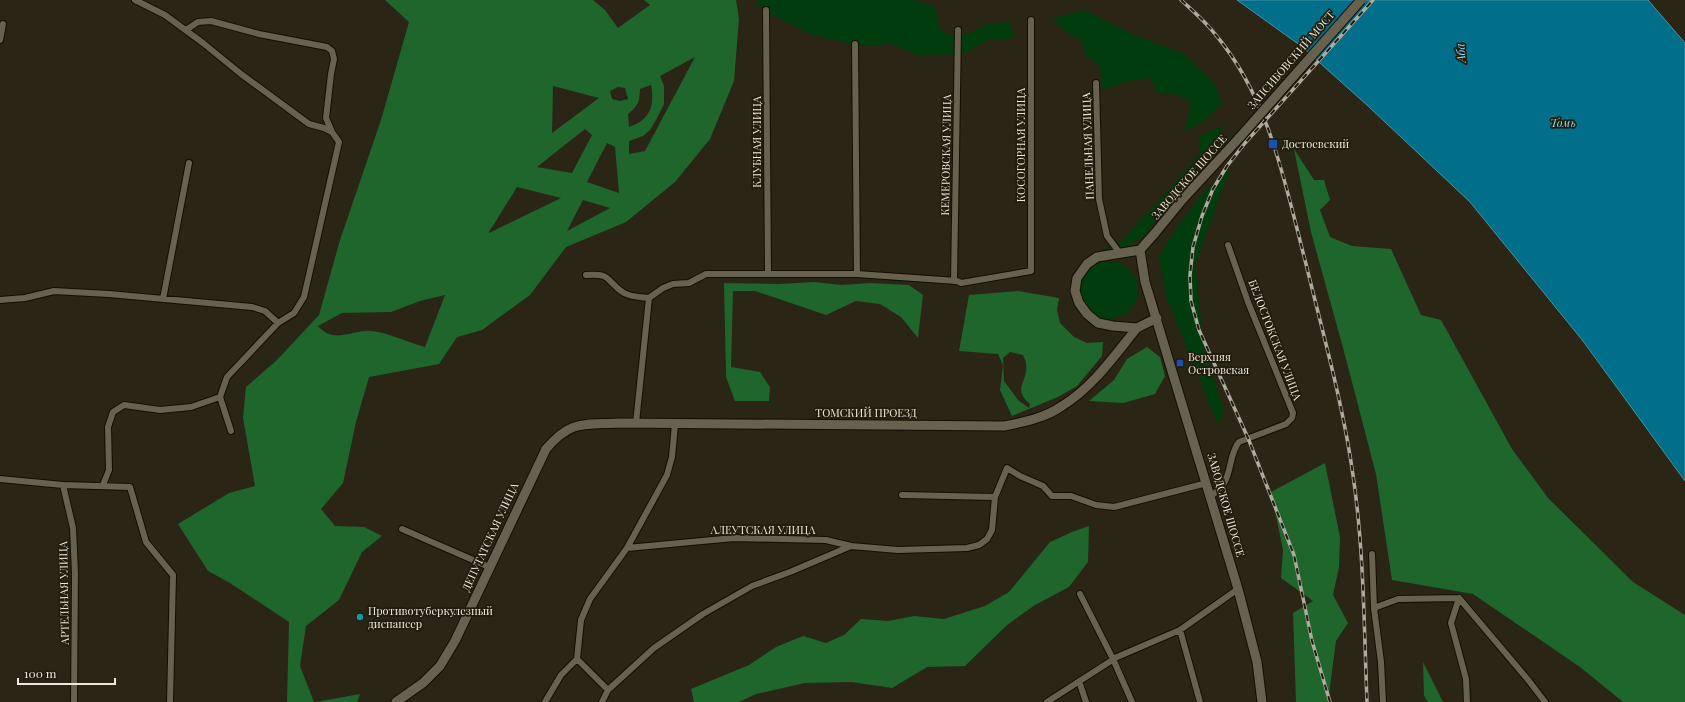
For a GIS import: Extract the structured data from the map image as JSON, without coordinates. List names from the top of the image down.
{
  "streets": {
    "main road": [
      "ЗАПСИБОВСКИЙ МОСТ",
      "ЗАВОДСКОЕ ШОССЕ",
      "ТОМСКИЙ ПРОЕЗД",
      "ДЕПУТАТСКАЯ УЛИЦА"
    ],
    "street": [
      "КЛУБНАЯ УЛИЦА",
      "КОСОГОРНАЯ УЛИЦА",
      "ПАНЕЛЬНАЯ УЛИЦА",
      "КЕМЕРОВСКАЯ УЛИЦА",
      "БЕЛОСТОКСКАЯ УЛИЦА",
      "АЛЕУТСКАЯ УЛИЦА",
      "АРТЕЛЬНАЯ УЛИЦА"
    ]
  },
  "crossings": [
    ["ЗАПСИБОВСКИЙ МОСТ", "ЗАВОДСКОЕ ШОССЕ"],
    ["КОСОГОРНАЯ УЛИЦА", "КЕМЕРОВСКАЯ УЛИЦА"],
    ["ПАНЕЛЬНАЯ УЛИЦА", "ЗАВОДСКОЕ ШОССЕ"],
    ["ПАНЕЛЬНАЯ УЛИЦА", "ТОМСКИЙ ПРОЕЗД"],
    ["ЗАВОДСКОЕ ШОССЕ", "БЕЛОСТОКСКАЯ УЛИЦА"],
    ["ЗАВОДСКОЕ ШОССЕ", "ТОМСКИЙ ПРОЕЗД"],
    ["ЗАВОДСКОЕ ШОССЕ", "АЛЕУТСКАЯ УЛИЦА"],
    ["ТОМСКИЙ ПРОЕЗД", "ДЕПУТАТСКАЯ УЛИЦА"]
  ],
  "water": ["Аба", "Томь"],
  "places": {
    "transit": ["Достоевский", "Верхняя Островская"],
    "other": ["Противотуберкулезный диспансер"]
  },
  "scale_bar": "100 m"
}
